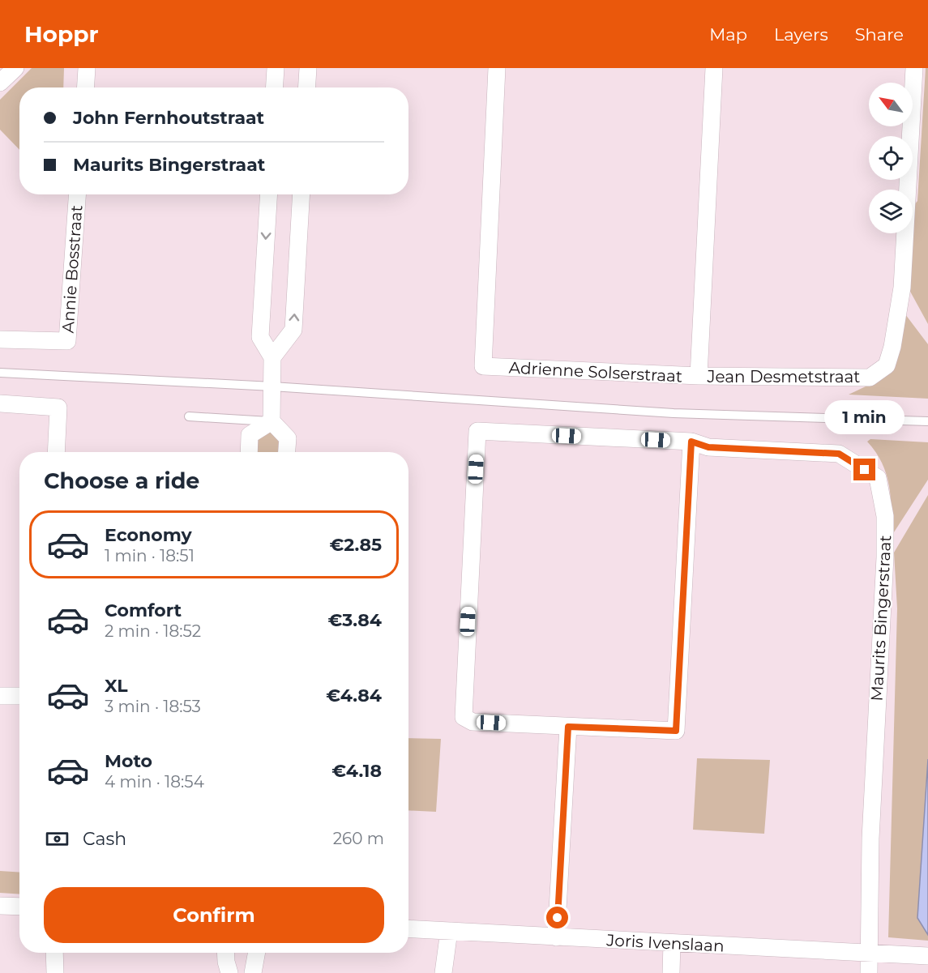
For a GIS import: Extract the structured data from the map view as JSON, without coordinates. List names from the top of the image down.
{
  "streets": {
    "street": [
      "Annie Bosstraat",
      "Adrienne Solserstraat",
      "Jean Desmetstraat",
      "Maurits Bingerstraat",
      "Joris Ivenslaan"
    ]
  },
  "crossings": [
    ["Adrienne Solserstraat", "Jean Desmetstraat"],
    ["Maurits Bingerstraat", "Joris Ivenslaan"]
  ],
  "north": "top left",
  "page": {
    "header": "Hoppr",
    "nav": ["Map", "Layers", "Share"],
    "banner": ["John Fernhoutstraat", "Maurits Bingerstraat"],
    "bubble": "1 min",
    "heading": "Choose a ride",
    "list": [
      {
        "name": "Economy",
        "note": "1 min · 18:51",
        "value": "€2.85"
      },
      {
        "name": "Comfort",
        "note": "2 min · 18:52",
        "value": "€3.84"
      },
      {
        "name": "XL",
        "note": "3 min · 18:53",
        "value": "€4.84"
      },
      {
        "name": "Moto",
        "note": "4 min · 18:54",
        "value": "€4.18"
      }
    ],
    "pay": ["Cash", "260 m"],
    "buttons": "Confirm"
  }
}
